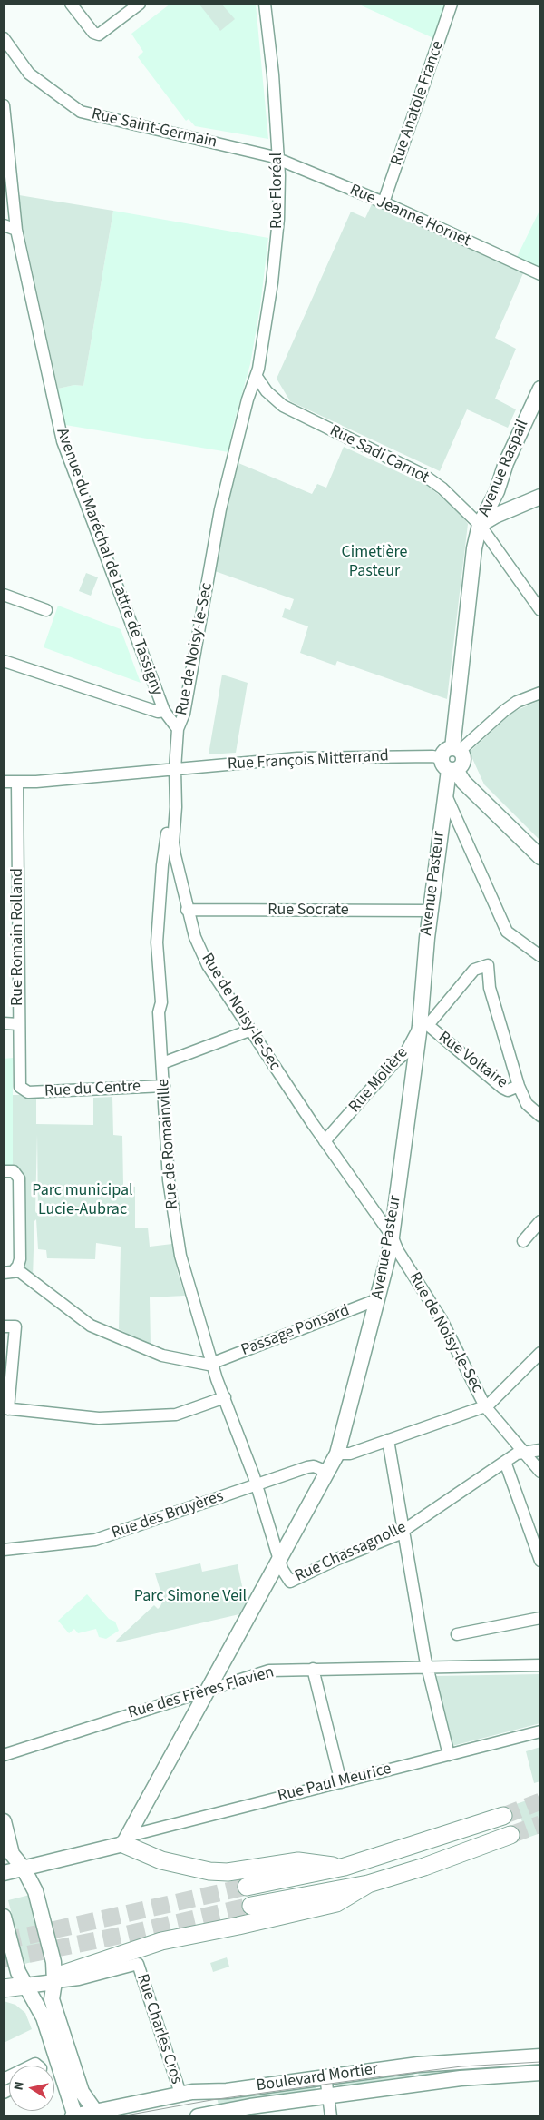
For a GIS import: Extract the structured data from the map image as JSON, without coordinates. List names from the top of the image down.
{
  "streets": {
    "main road": ["Avenue Raspail", "Avenue Pasteur", "Boulevard Mortier"],
    "street": [
      "Rue Anatole France",
      "Rue Saint-Germain",
      "Rue Floréal",
      "Rue Jeanne Hornet",
      "Rue Sadi Carnot",
      "Avenue du Maréchal de Lattre de Tassigny",
      "Rue de Noisy-le-Sec",
      "Rue François Mitterrand",
      "Rue Socrate",
      "Rue Romain Rolland",
      "Rue Voltaire",
      "Rue Molière",
      "Rue du Centre",
      "Rue de Romainville",
      "Passage Ponsard",
      "Rue des Bruyères",
      "Rue Chassagnolle",
      "Rue des Frères Flavien",
      "Rue Paul Meurice",
      "Rue Charles Cros"
    ]
  },
  "crossings": [
    ["Rue Anatole France", "Rue Jeanne Hornet"],
    ["Rue Saint-Germain", "Rue Floréal"],
    ["Rue Saint-Germain", "Rue Jeanne Hornet"],
    ["Rue Floréal", "Rue Jeanne Hornet"],
    ["Rue Floréal", "Rue Sadi Carnot"],
    ["Rue Floréal", "Rue de Noisy-le-Sec"],
    ["Rue Sadi Carnot", "Avenue Raspail"],
    ["Rue Sadi Carnot", "Rue de Noisy-le-Sec"],
    ["Avenue du Maréchal de Lattre de Tassigny", "Rue de Noisy-le-Sec"],
    ["Rue de Noisy-le-Sec", "Rue François Mitterrand"],
    ["Rue de Noisy-le-Sec", "Avenue Pasteur"],
    ["Rue de Noisy-le-Sec", "Rue Socrate"],
    ["Rue de Noisy-le-Sec", "Rue Molière"],
    ["Rue de Noisy-le-Sec", "Rue de Romainville"],
    ["Rue de Noisy-le-Sec", "Rue Chassagnolle"],
    ["Rue François Mitterrand", "Avenue Pasteur"],
    ["Rue François Mitterrand", "Rue Romain Rolland"],
    ["Avenue Pasteur", "Rue Socrate"],
    ["Avenue Pasteur", "Rue Voltaire"],
    ["Avenue Pasteur", "Rue Molière"],
    ["Avenue Pasteur", "Rue de Romainville"],
    ["Avenue Pasteur", "Passage Ponsard"],
    ["Avenue Pasteur", "Rue des Bruyères"],
    ["Avenue Pasteur", "Rue Chassagnolle"],
    ["Avenue Pasteur", "Rue des Frères Flavien"],
    ["Avenue Pasteur", "Rue Paul Meurice"],
    ["Rue Romain Rolland", "Rue du Centre"],
    ["Rue Voltaire", "Rue Molière"],
    ["Rue du Centre", "Rue de Romainville"],
    ["Rue de Romainville", "Passage Ponsard"],
    ["Rue de Romainville", "Rue des Bruyères"],
    ["Rue de Romainville", "Rue Chassagnolle"],
    ["Rue Charles Cros", "Boulevard Mortier"]
  ],
  "parks": ["Cimetière Pasteur", "Parc municipal Lucie-Aubrac", "Parc Simone Veil"],
  "north": "left"
}
